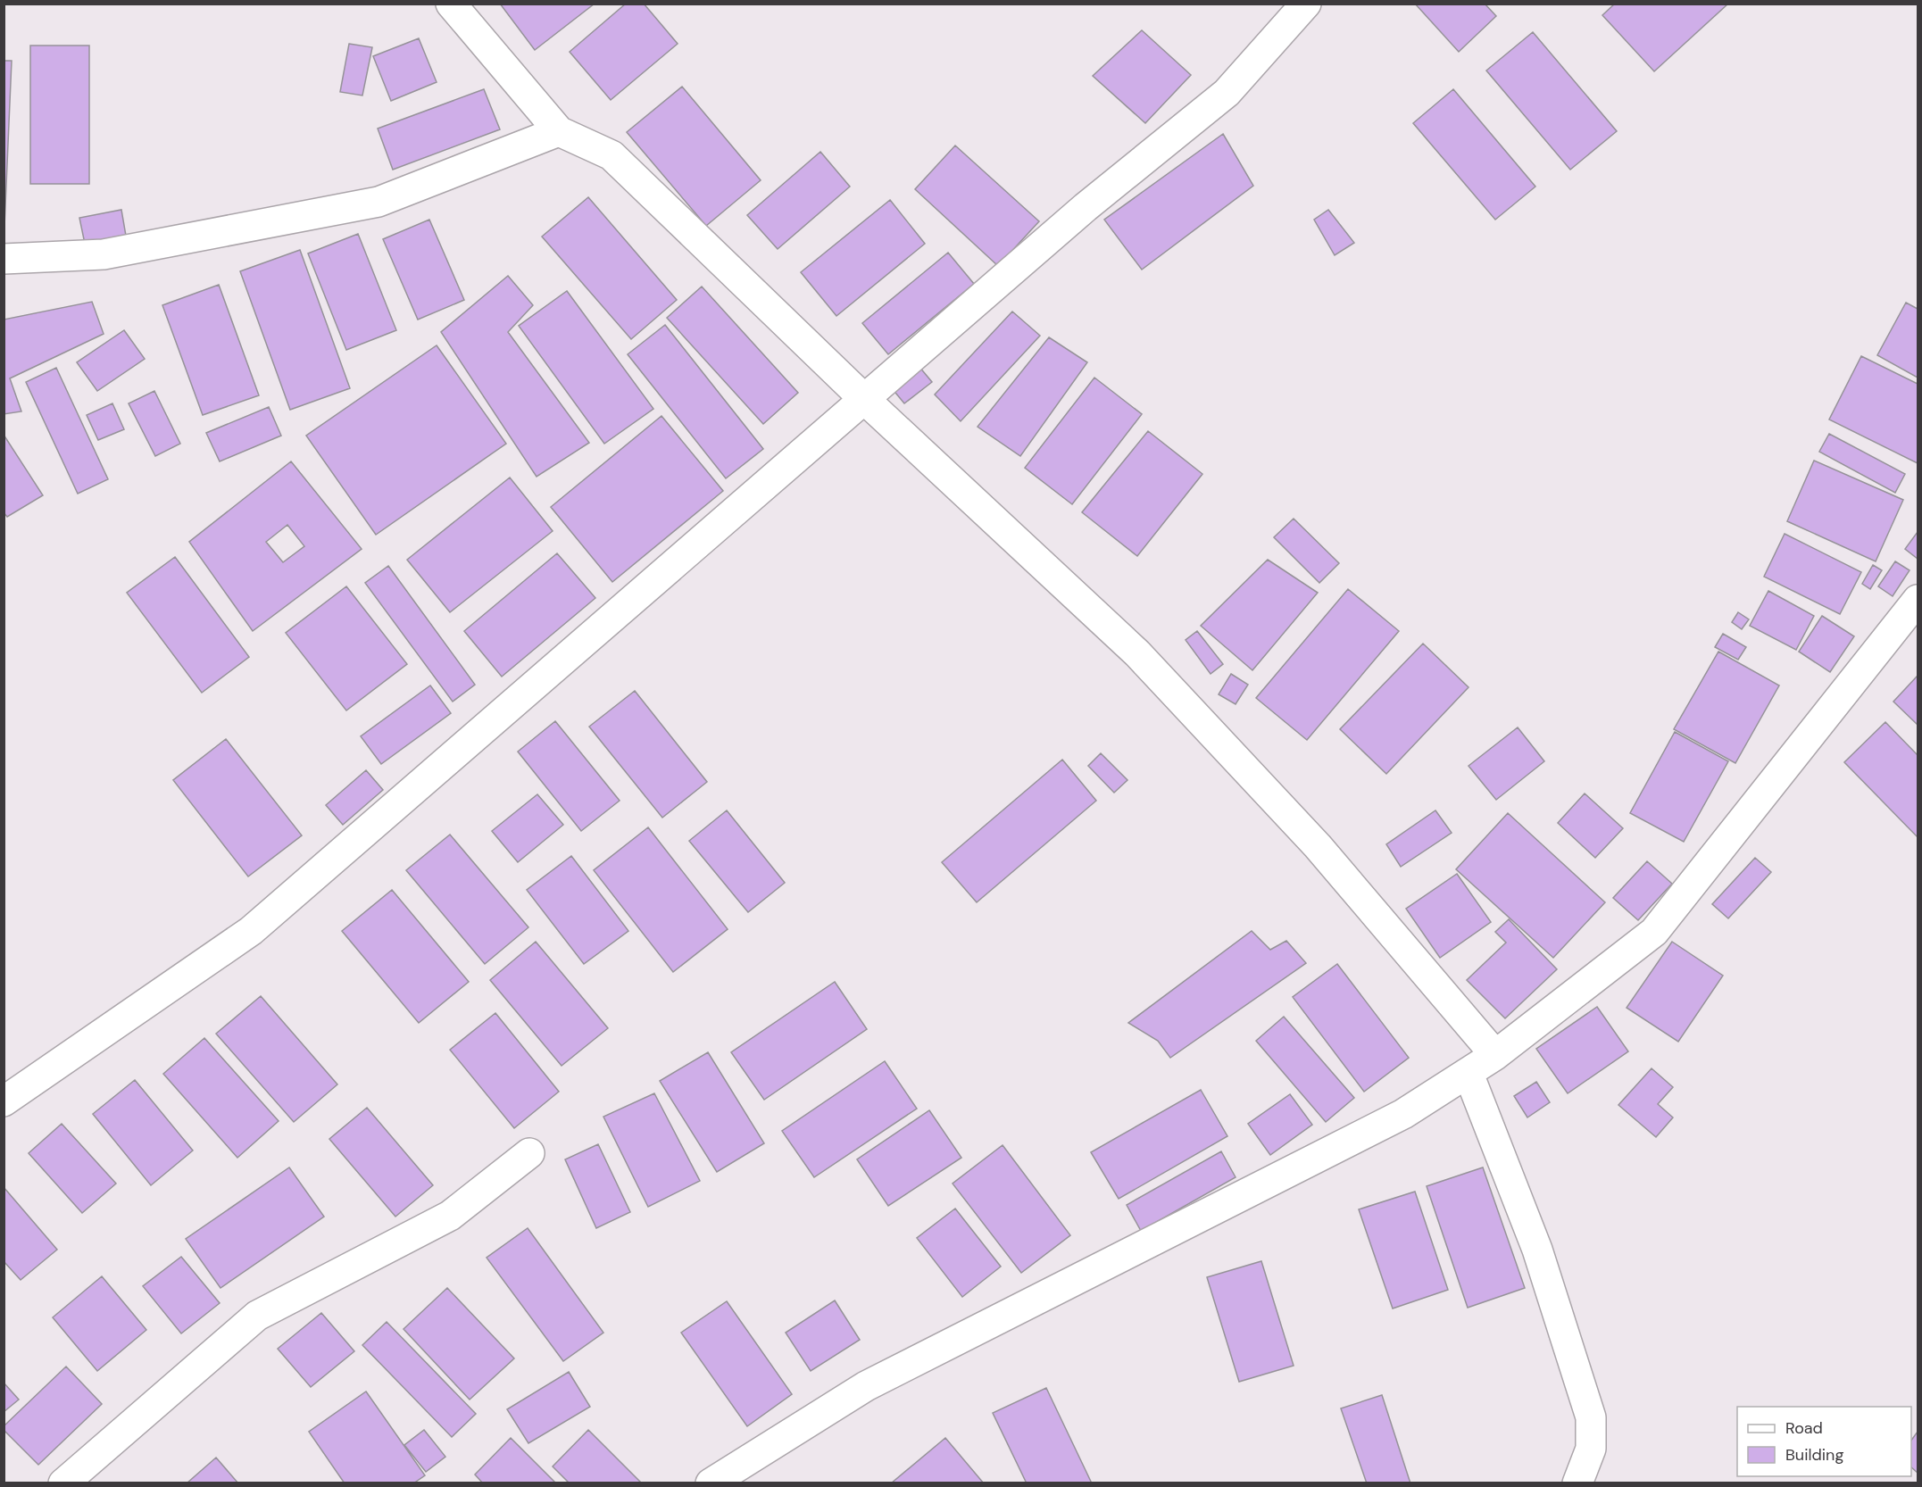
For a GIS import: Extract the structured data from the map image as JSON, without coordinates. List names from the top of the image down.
{
  "legend": ["Road", "Building"]
}
